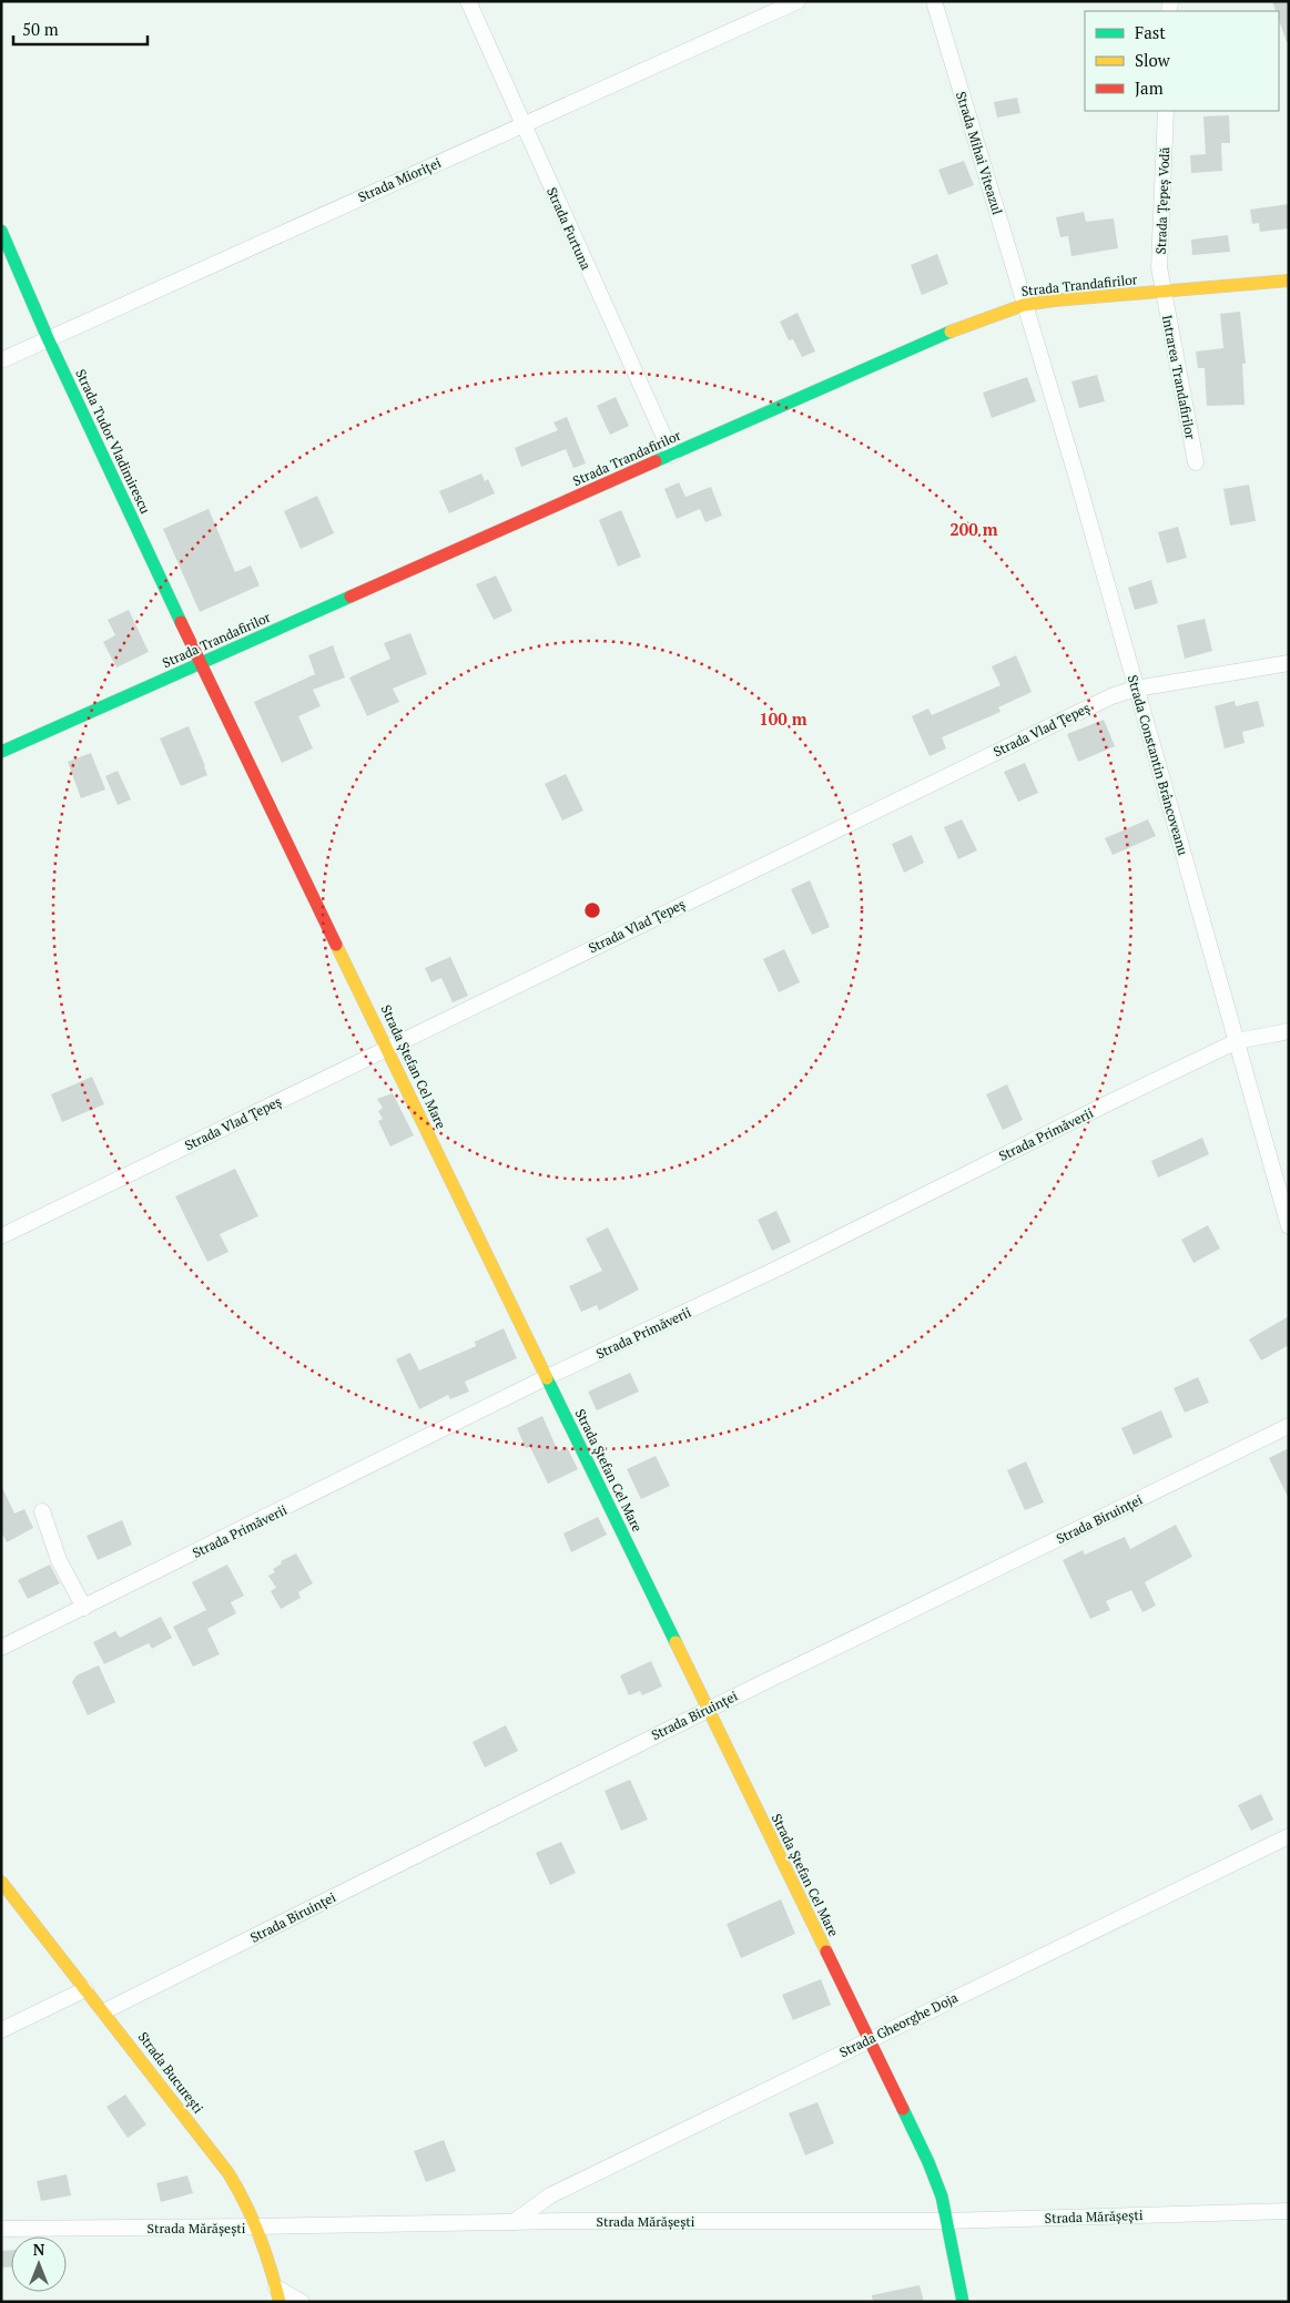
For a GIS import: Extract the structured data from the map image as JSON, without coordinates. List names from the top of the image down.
{
  "streets": {
    "street": [
      "Strada Mihai Viteazul",
      "Strada Mioriței",
      "Strada Țepeș Vodă",
      "Strada Furtuna",
      "Strada Trandafirilor",
      "Intrarea Trandafirilor",
      "Strada Tudor Vladimirescu",
      "Strada Vlad Țepeș",
      "Strada Constantin Brâncoveanu",
      "Strada Ștefan Cel Mare",
      "Strada Primăverii",
      "Strada Biruinței",
      "Strada Gheorghe Doja",
      "Strada București",
      "Strada Mărășești"
    ]
  },
  "crossings": [
    ["Strada Mihai Viteazul", "Strada Trandafirilor"],
    ["Strada Mihai Viteazul", "Strada Constantin Brâncoveanu"],
    ["Strada Mioriței", "Strada Furtuna"],
    ["Strada Mioriței", "Strada Tudor Vladimirescu"],
    ["Strada Țepeș Vodă", "Strada Trandafirilor"],
    ["Strada Țepeș Vodă", "Intrarea Trandafirilor"],
    ["Strada Furtuna", "Strada Trandafirilor"],
    ["Strada Trandafirilor", "Intrarea Trandafirilor"],
    ["Strada Trandafirilor", "Strada Tudor Vladimirescu"],
    ["Strada Trandafirilor", "Strada Constantin Brâncoveanu"],
    ["Strada Trandafirilor", "Strada Ștefan Cel Mare"],
    ["Strada Tudor Vladimirescu", "Strada Ștefan Cel Mare"],
    ["Strada Vlad Țepeș", "Strada Constantin Brâncoveanu"],
    ["Strada Vlad Țepeș", "Strada Ștefan Cel Mare"],
    ["Strada Constantin Brâncoveanu", "Strada Primăverii"],
    ["Strada Ștefan Cel Mare", "Strada Primăverii"],
    ["Strada Ștefan Cel Mare", "Strada Biruinței"],
    ["Strada Ștefan Cel Mare", "Strada Gheorghe Doja"],
    ["Strada Ștefan Cel Mare", "Strada Mărășești"],
    ["Strada Biruinței", "Strada București"],
    ["Strada Gheorghe Doja", "Strada Mărășești"],
    ["Strada București", "Strada Mărășești"]
  ],
  "legend": ["Fast", "Slow", "Jam"],
  "scale_bar": "50 m",
  "north": "top",
  "rings": ["200 m", "100 m"]
}
